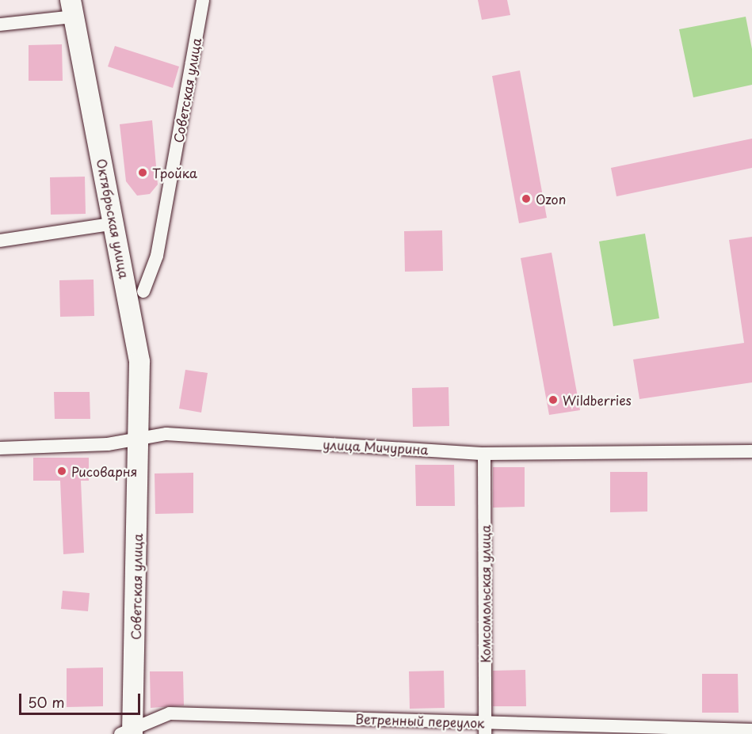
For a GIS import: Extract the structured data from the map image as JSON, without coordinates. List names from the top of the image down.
{
  "streets": {
    "main road": ["Советская улица", "Октябрьская улица"],
    "street": ["улица Мичурина", "Комсомольская улица", "Ветренный переулок"]
  },
  "crossings": [
    ["Советская улица", "Октябрьская улица"],
    ["Советская улица", "улица Мичурина"],
    ["Советская улица", "Ветренный переулок"],
    ["Октябрьская улица", "улица Мичурина"],
    ["улица Мичурина", "Комсомольская улица"],
    ["Комсомольская улица", "Ветренный переулок"]
  ],
  "places": [
    "Тройка",
    "Ozon",
    "Wildberries",
    "Рисоварня"
  ],
  "scale_bar": "50 m"
}
